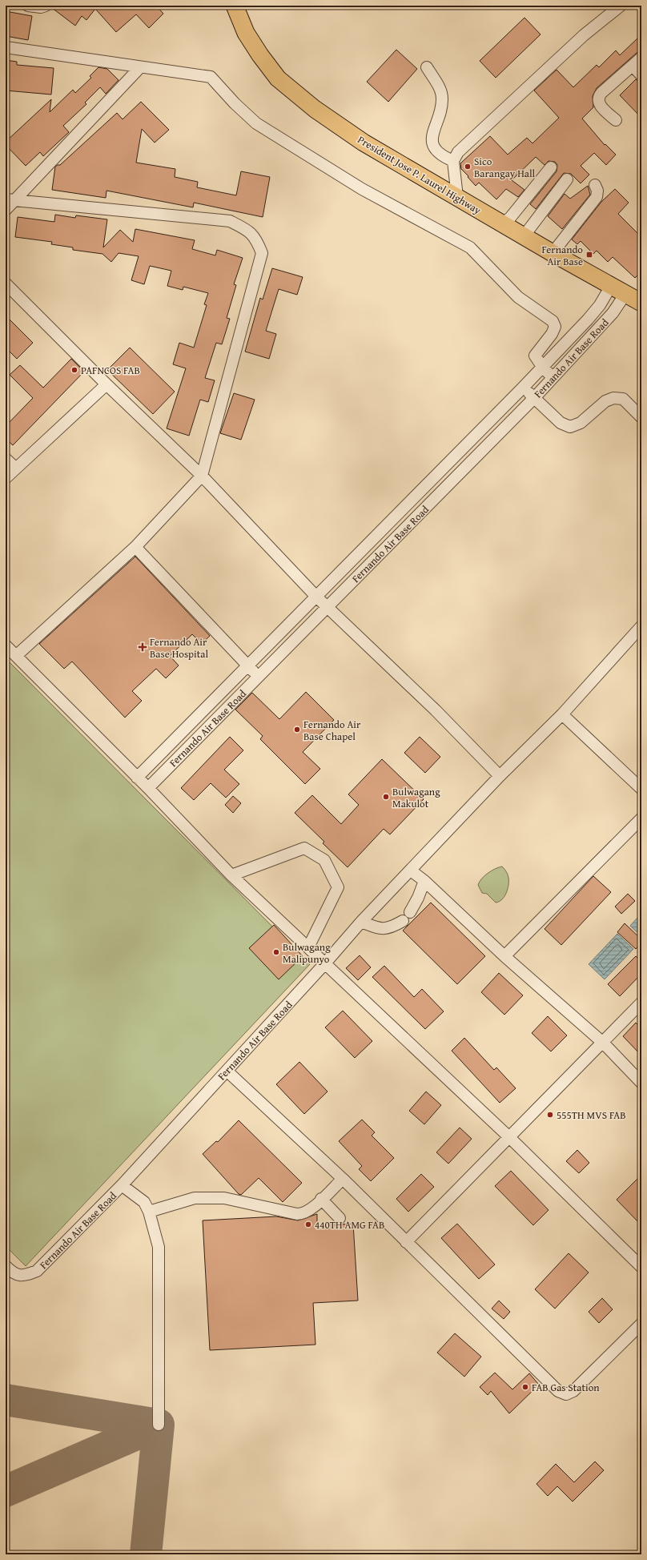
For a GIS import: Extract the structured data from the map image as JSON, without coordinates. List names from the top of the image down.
{
  "streets": {
    "highway": ["President Jose P. Laurel Highway"],
    "street": ["Fernando Air Base Road"]
  },
  "crossings": [
    ["President Jose P. Laurel Highway", "Fernando Air Base Road"]
  ],
  "places": {
    "other": [
      "Sico Barangay Hall",
      "PAFNCOS FAB",
      "Fernando Air Base Chapel",
      "Bulwagang Makulot",
      "Bulwagang Malipunyo",
      "555TH MVS FAB",
      "440TH AMG FAB",
      "FAB Gas Station"
    ],
    "transit": ["Fernando Air Base"],
    "health": ["Fernando Air Base Hospital"]
  }
}
